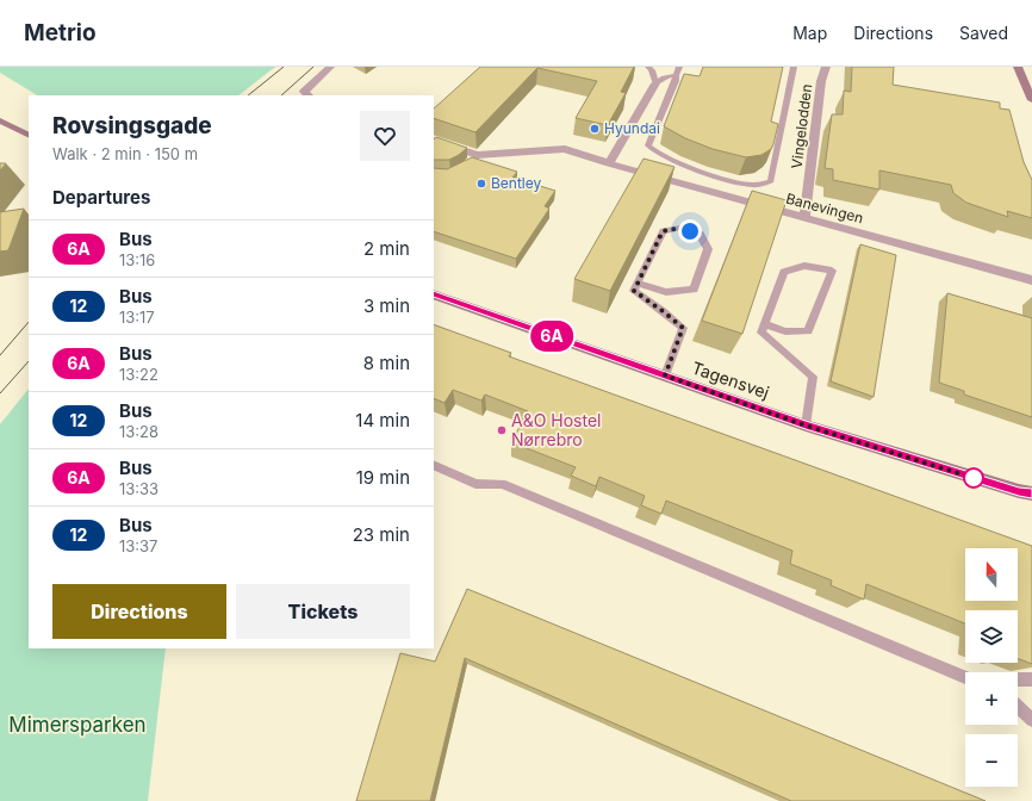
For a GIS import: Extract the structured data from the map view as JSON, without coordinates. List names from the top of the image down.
{
  "streets": {
    "street": ["Vingelodden", "Banevingen", "Tagensvej"]
  },
  "crossings": [
    ["Vingelodden", "Banevingen"]
  ],
  "parks": ["Mimersparken"],
  "places": ["Hyundai", "Bentley", "A&O Hostel Nørrebro"],
  "lines": ["bus line 6A"],
  "north": "top",
  "page": {
    "header": "Metrio",
    "nav": ["Map", "Directions", "Saved"],
    "on_map": "6A",
    "heading": [
      ["Rovsingsgade", "Walk · 2 min · 150 m"],
      "Departures"
    ],
    "list": [
      {
        "mark": "6A",
        "name": "Bus",
        "note": "13:16",
        "value": "2 min"
      },
      {
        "mark": "12",
        "name": "Bus",
        "note": "13:17",
        "value": "3 min"
      },
      {
        "mark": "6A",
        "name": "Bus",
        "note": "13:22",
        "value": "8 min"
      },
      {
        "mark": "12",
        "name": "Bus",
        "note": "13:28",
        "value": "14 min"
      },
      {
        "mark": "6A",
        "name": "Bus",
        "note": "13:33",
        "value": "19 min"
      },
      {
        "mark": "12",
        "name": "Bus",
        "note": "13:37",
        "value": "23 min"
      }
    ],
    "map_buttons": ["+", "−"],
    "buttons": ["Directions", "Tickets"]
  }
}
